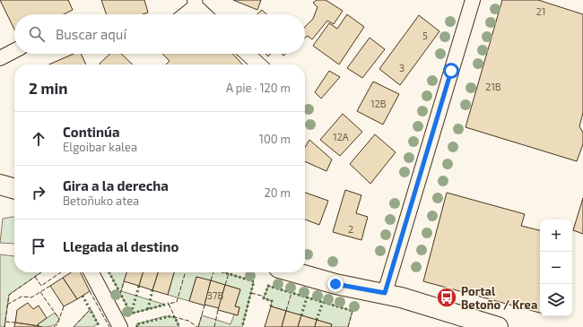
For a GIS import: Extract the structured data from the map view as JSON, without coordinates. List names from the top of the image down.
{
  "places": {
    "bus stop": ["Portal Betoño / Krea"]
  },
  "house_numbers": [
    "21",
    "5",
    "3",
    "21B",
    "12B",
    "12A",
    "2",
    "37B"
  ],
  "page": {
    "search": "Buscar aquí",
    "heading": ["2 min", "A pie · 120 m"],
    "list": [
      ["Continúa", "Elgoibar kalea", "100 m"],
      ["Gira a la derecha", "Betoñuko atea", "20 m"],
      "Llegada al destino"
    ],
    "map_buttons": ["+", "−"]
  }
}
